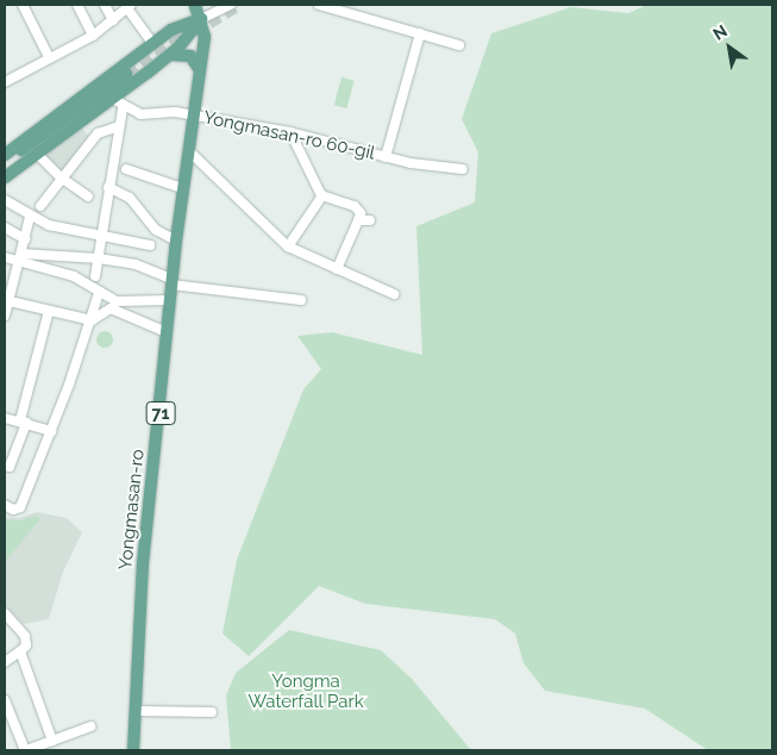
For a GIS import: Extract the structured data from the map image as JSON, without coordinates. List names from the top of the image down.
{
  "streets": {
    "main road": ["71", "Yongmasan-ro"],
    "street": ["Yongmasan-ro 60-gil"]
  },
  "crossings": [
    ["Yongmasan-ro 60-gil", "Yongmasan-ro"]
  ],
  "parks": ["Yongma Waterfall Park"],
  "north": "top left"
}
